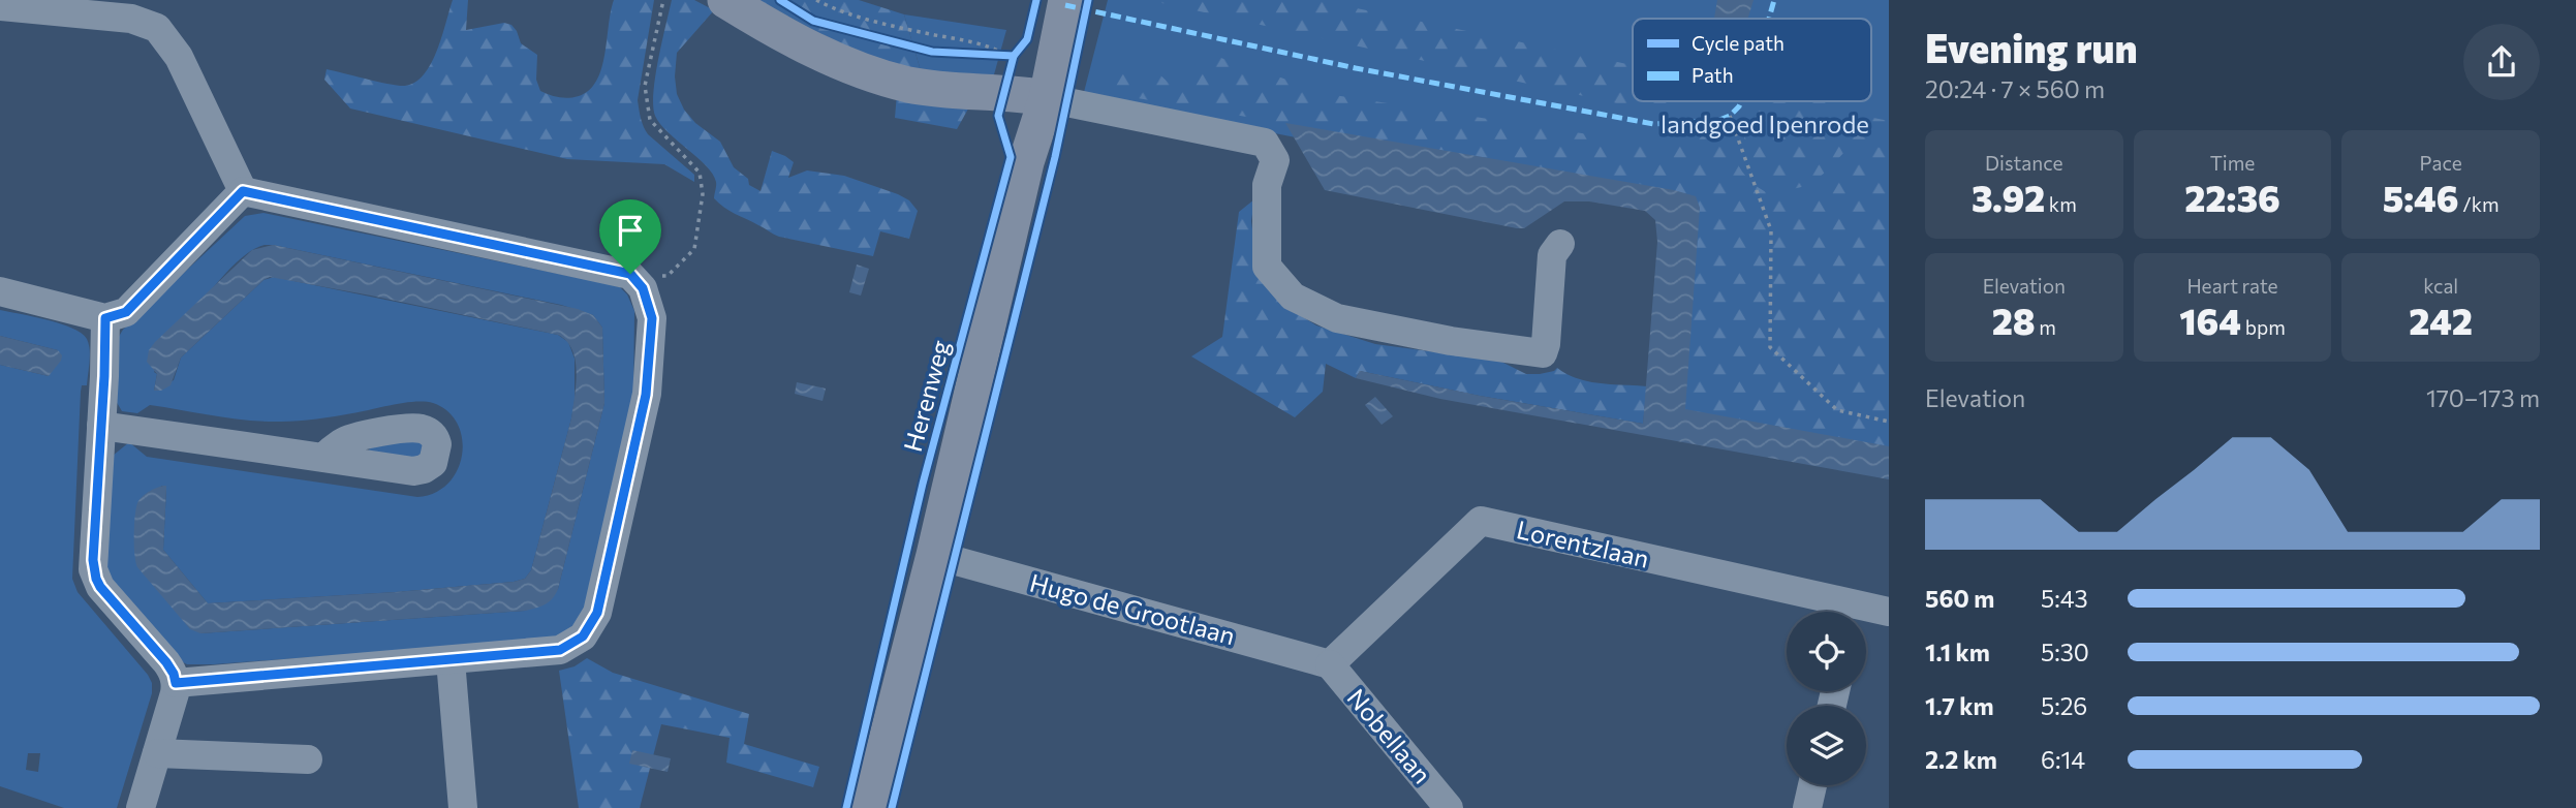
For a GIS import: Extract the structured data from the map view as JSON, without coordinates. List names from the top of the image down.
{
  "streets": {
    "main road": ["Herenweg"],
    "street": ["Lorentzlaan", "Hugo de Grootlaan", "Nobellaan"]
  },
  "crossings": [
    ["Herenweg", "Hugo de Grootlaan"],
    ["Lorentzlaan", "Hugo de Grootlaan"],
    ["Lorentzlaan", "Nobellaan"],
    ["Hugo de Grootlaan", "Nobellaan"]
  ],
  "parks": ["landgoed Ipenrode"],
  "legend": ["Cycle path", "Path"],
  "page": {
    "heading": ["Evening run", "20:24 · 7 × 560 m"],
    "stats": [
      ["Distance", "3.92 km"],
      ["Time", "22:36"],
      ["Pace", "5:46 /km"],
      ["Elevation", "28 m"],
      ["Heart rate", "164 bpm"],
      ["kcal", "242"]
    ],
    "chart": ["Elevation", "170–173 m"],
    "list": [
      {
        "name": "560 m",
        "note": "5:43"
      },
      {
        "name": "1.1 km",
        "note": "5:30"
      },
      {
        "name": "1.7 km",
        "note": "5:26"
      },
      {
        "name": "2.2 km",
        "note": "6:14"
      }
    ]
  }
}
